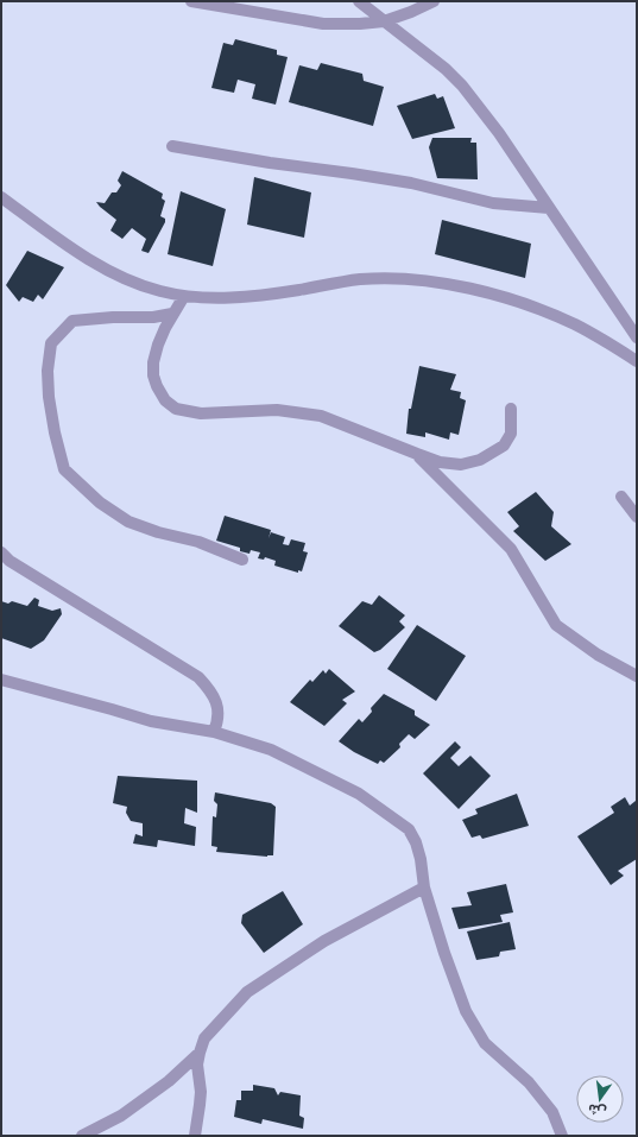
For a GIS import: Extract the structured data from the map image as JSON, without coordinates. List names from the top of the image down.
{
  "north": "bottom"
}
